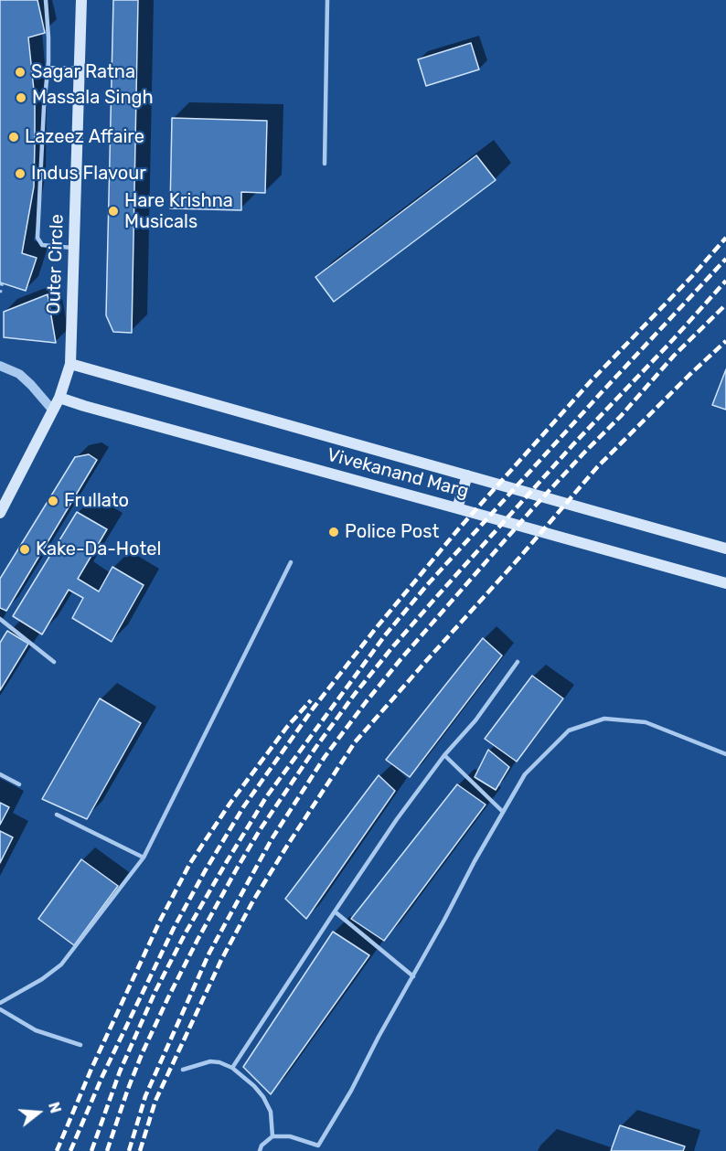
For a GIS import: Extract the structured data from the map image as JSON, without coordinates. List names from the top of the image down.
{
  "streets": {
    "main road": ["Outer Circle", "Vivekanand Marg"]
  },
  "crossings": [
    ["Outer Circle", "Vivekanand Marg"]
  ],
  "places": [
    "Sagar Ratna",
    "Massala Singh",
    "Lazeez Affaire",
    "Indus Flavour",
    "Hare Krishna Musicals",
    "Frullato",
    "Police Post",
    "Kake-Da-Hotel"
  ],
  "north": "right"
}
